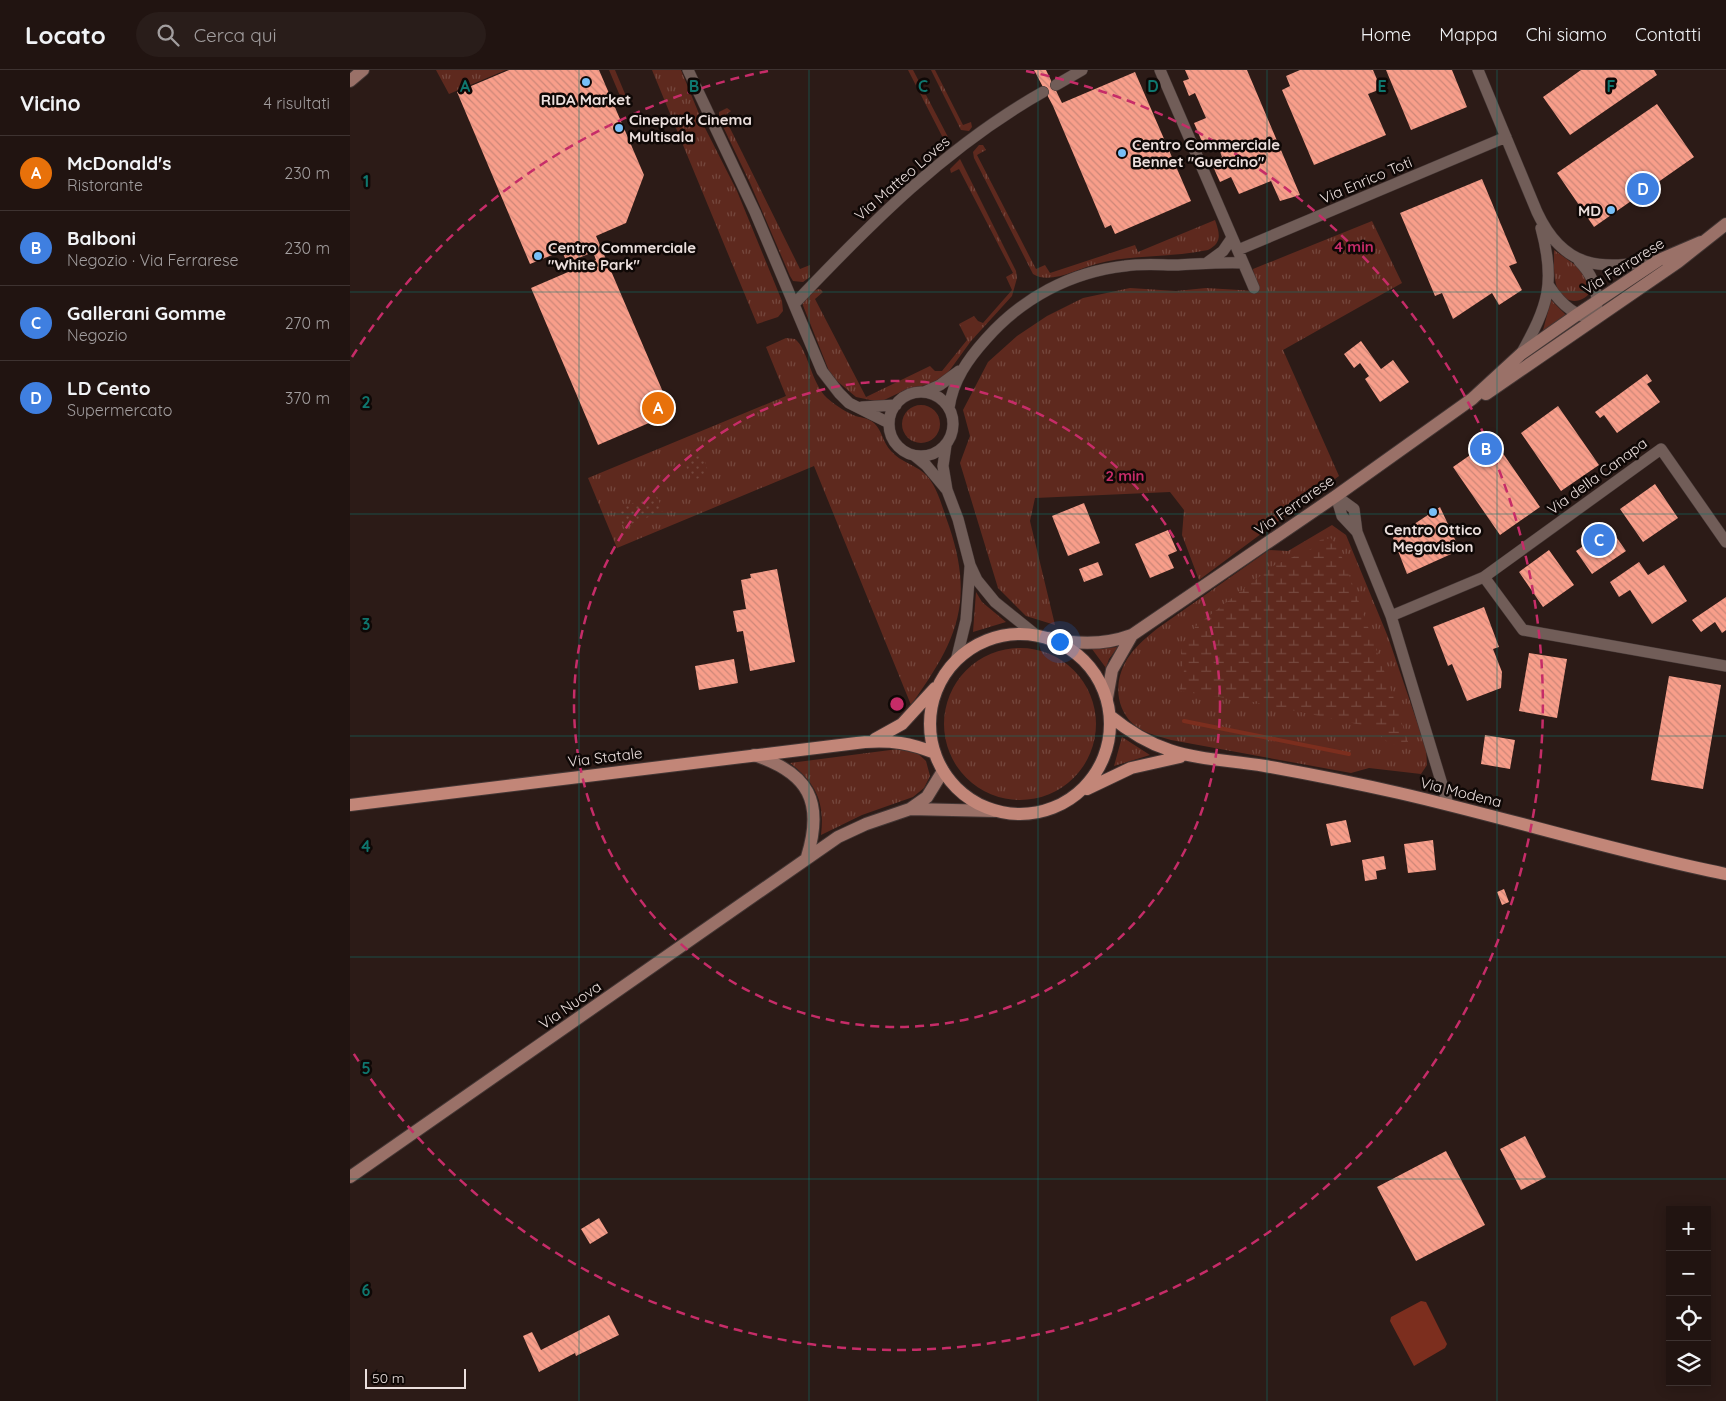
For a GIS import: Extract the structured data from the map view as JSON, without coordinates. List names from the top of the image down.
{
  "streets": {
    "main road": [
      "Via Ferrarese",
      "Via Statale",
      "Via Modena",
      "Via Nuova"
    ],
    "street": ["Via Matteo Loves", "Via Enrico Toti", "Via della Canapa"]
  },
  "crossings": [
    ["Via Ferrarese", "Via Modena"],
    ["Via Statale", "Via Modena"],
    ["Via Modena", "Via Nuova"]
  ],
  "places": [
    "RIDA Market",
    "Cinepark Cinema Multisala",
    "Centro Commerciale Bennet \"Guercino\"",
    "MD",
    "Centro Commerciale \"White Park\"",
    "Centro Ottico Megavision"
  ],
  "scale_bar": "50 m",
  "page": {
    "header": "Locato",
    "search": "Cerca qui",
    "nav": [
      "Home",
      "Mappa",
      "Chi siamo",
      "Contatti"
    ],
    "heading": ["Vicino", "4 risultati"],
    "list": [
      {
        "mark": "A",
        "name": "McDonald's",
        "note": "Ristorante",
        "value": "230 m"
      },
      {
        "mark": "B",
        "name": "Balboni",
        "note": "Negozio · Via Ferrarese",
        "value": "230 m"
      },
      {
        "mark": "C",
        "name": "Gallerani Gomme",
        "note": "Negozio",
        "value": "270 m"
      },
      {
        "mark": "D",
        "name": "LD Cento",
        "note": "Supermercato",
        "value": "370 m"
      }
    ],
    "pins": [
      "D",
      "A",
      "B",
      "C"
    ],
    "map_buttons": ["+", "−"],
    "scale": "50 m"
  },
  "grid": {
    "columns": [
      "A",
      "B",
      "C",
      "D",
      "E",
      "F"
    ],
    "rows": [
      "1",
      "2",
      "3",
      "4",
      "5",
      "6"
    ]
  },
  "rings": ["4 min", "2 min"]
}
